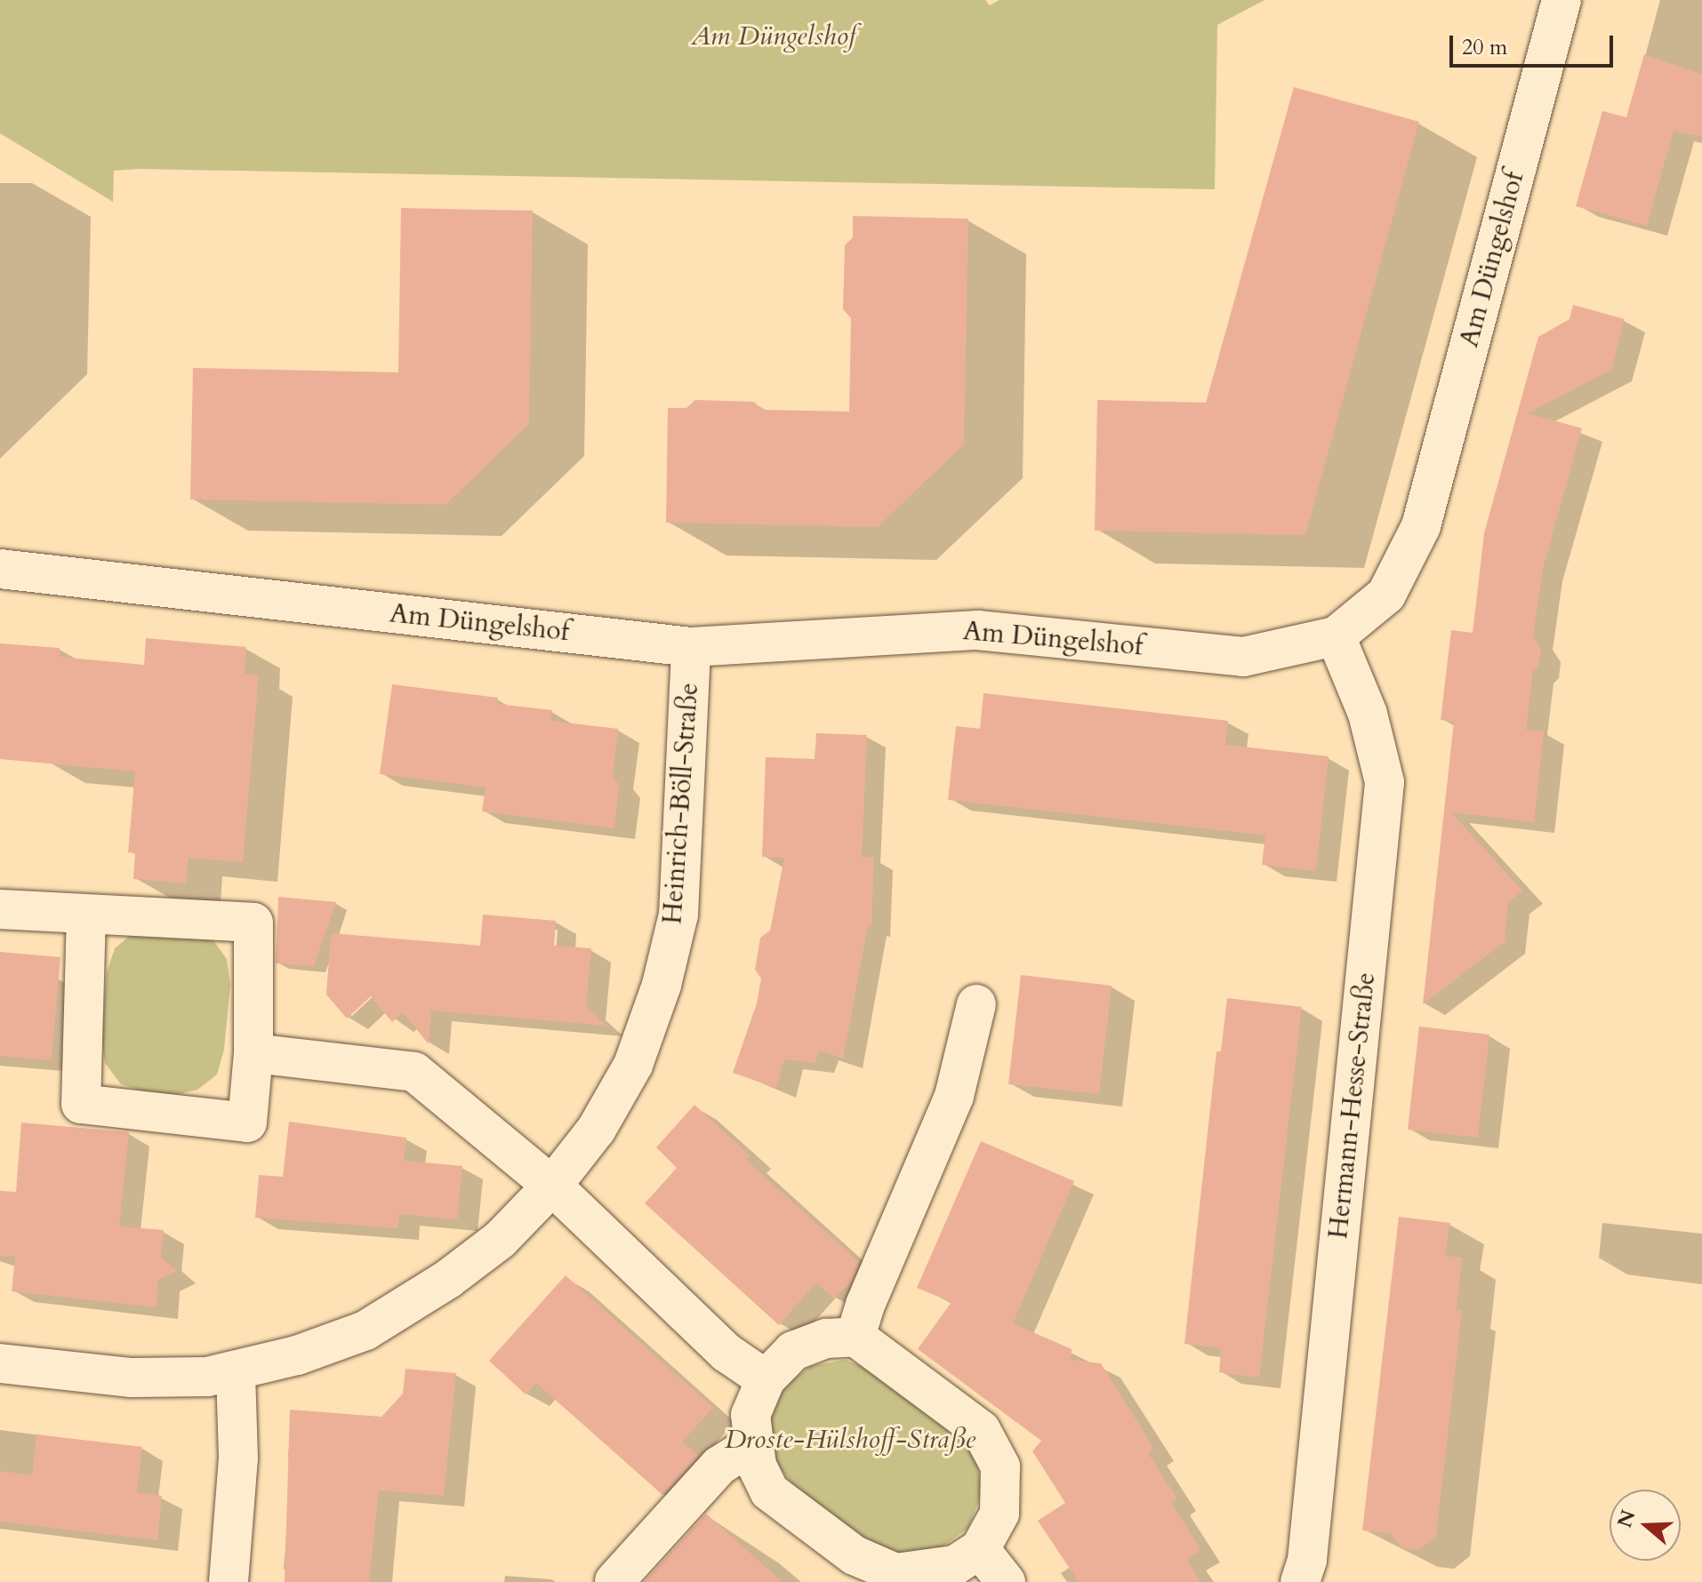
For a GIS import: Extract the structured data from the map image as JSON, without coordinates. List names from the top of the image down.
{
  "streets": {
    "street": ["Am Düngelshof", "Heinrich-Böll-Straße", "Hermann-Hesse-Straße"]
  },
  "crossings": [
    ["Am Düngelshof", "Heinrich-Böll-Straße"],
    ["Am Düngelshof", "Hermann-Hesse-Straße"]
  ],
  "parks": ["Am Düngelshof", "Droste-Hülshoff-Straße"],
  "scale_bar": "20 m",
  "north": "left"
}
